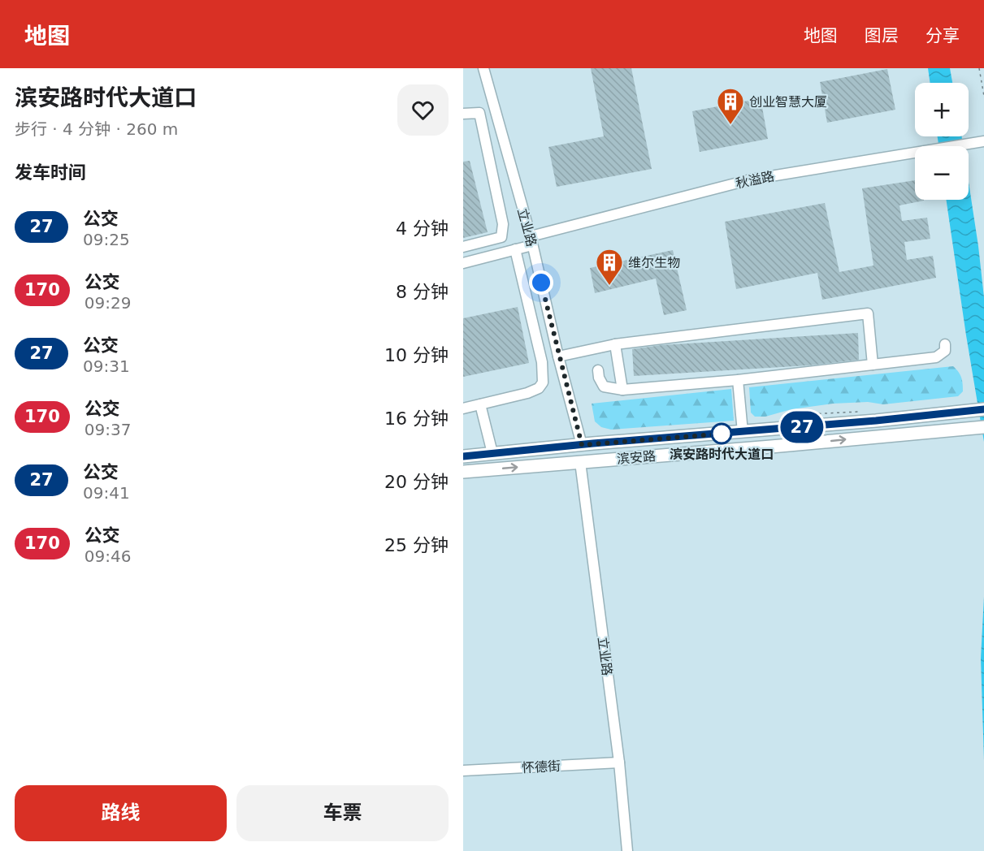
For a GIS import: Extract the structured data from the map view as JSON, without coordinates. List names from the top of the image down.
{
  "streets": {
    "main road": ["滨安路"],
    "street": ["秋溢路", "立业路", "怀德街"]
  },
  "crossings": [
    ["秋溢路", "立业路"],
    ["立业路", "滨安路"],
    ["立业路", "怀德街"]
  ],
  "places": {
    "building": ["创业智慧大厦", "维尔生物"],
    "other": ["滨安路时代大道口"]
  },
  "lines": ["bus line 27"],
  "page": {
    "header": "地图",
    "nav": ["地图", "图层", "分享"],
    "heading": [
      ["滨安路时代大道口", "步行 · 4 分钟 · 260 m"],
      "发车时间"
    ],
    "on_map": "27",
    "map_buttons": ["+", "−"],
    "list": [
      {
        "mark": "27",
        "name": "公交",
        "note": "09:25",
        "value": "4 分钟"
      },
      {
        "mark": "170",
        "name": "公交",
        "note": "09:29",
        "value": "8 分钟"
      },
      {
        "mark": "27",
        "name": "公交",
        "note": "09:31",
        "value": "10 分钟"
      },
      {
        "mark": "170",
        "name": "公交",
        "note": "09:37",
        "value": "16 分钟"
      },
      {
        "mark": "27",
        "name": "公交",
        "note": "09:41",
        "value": "20 分钟"
      },
      {
        "mark": "170",
        "name": "公交",
        "note": "09:46",
        "value": "25 分钟"
      }
    ],
    "buttons": ["路线", "车票"]
  }
}
